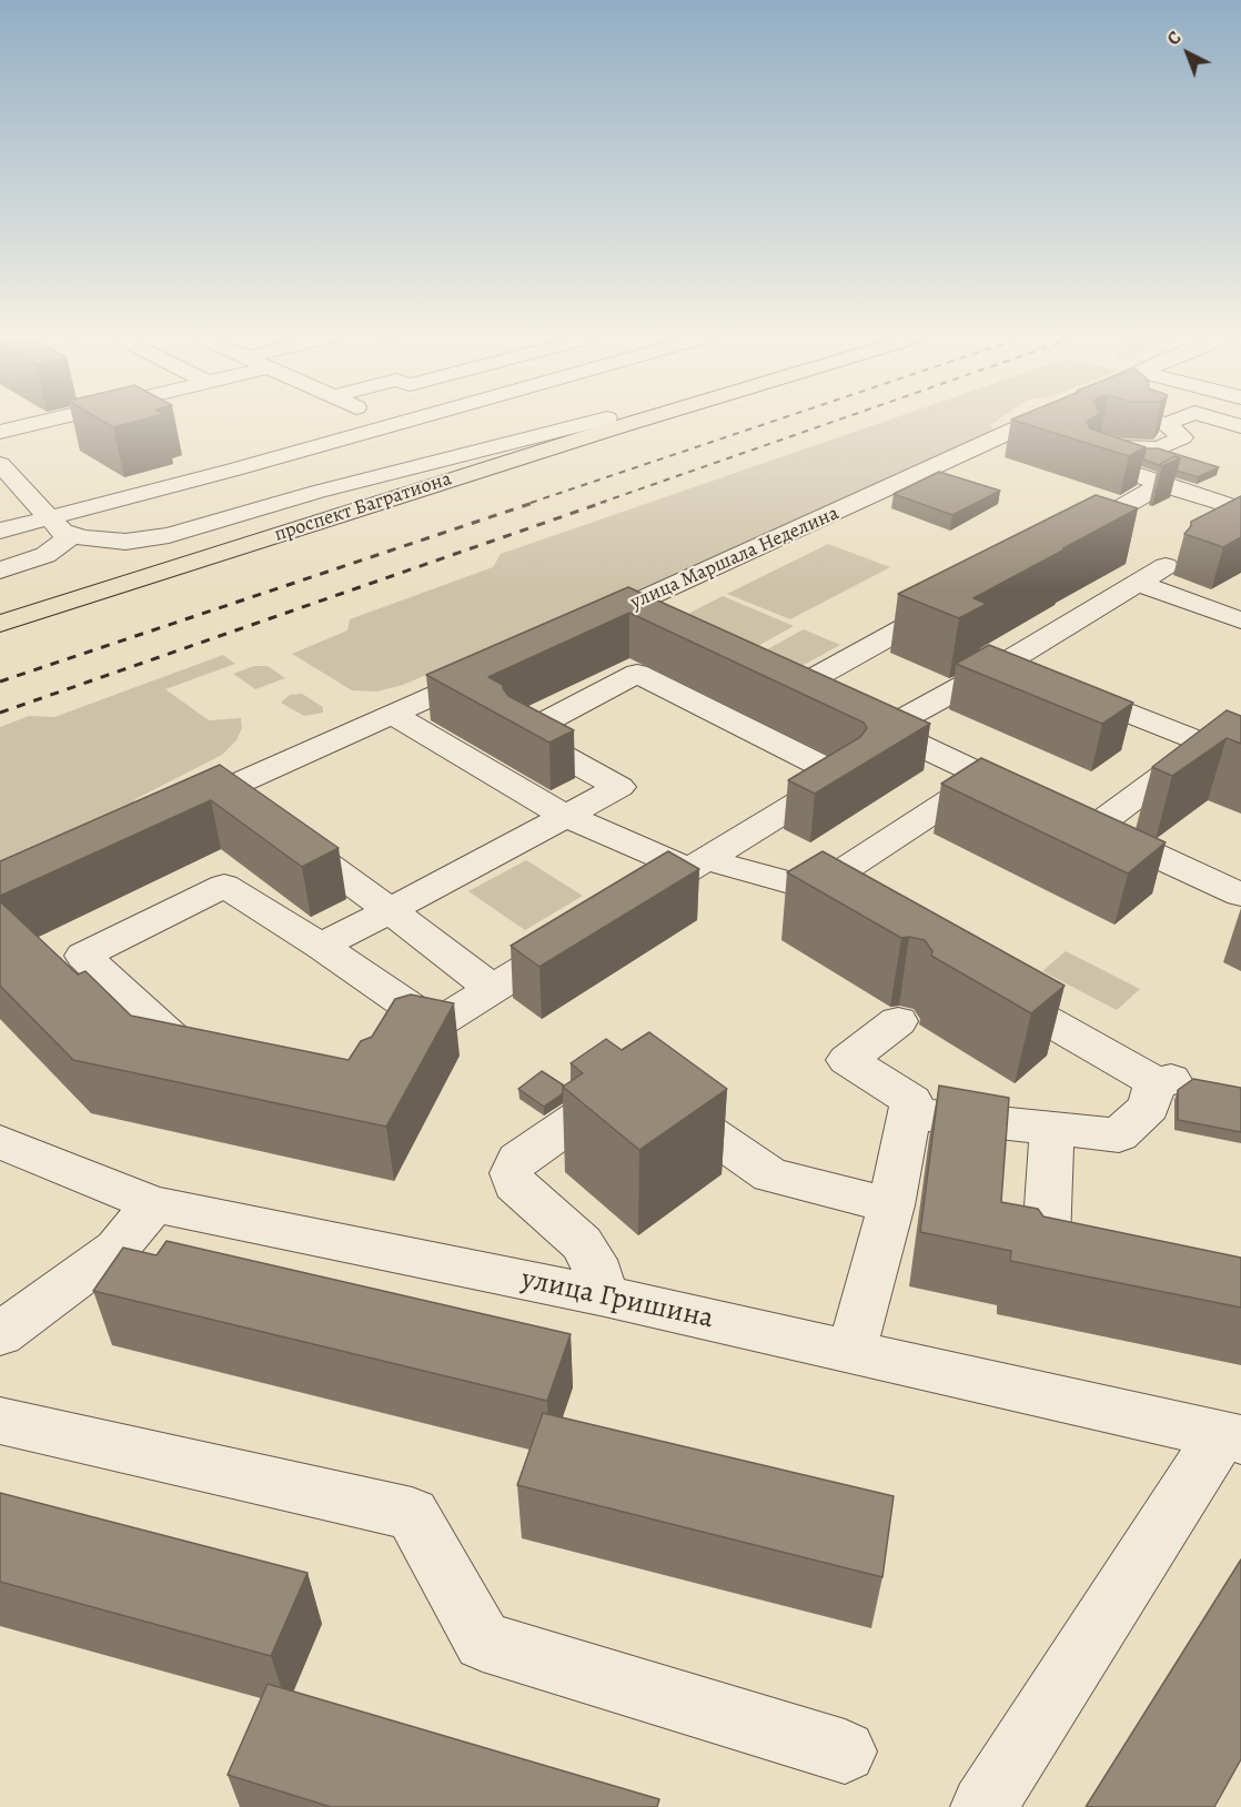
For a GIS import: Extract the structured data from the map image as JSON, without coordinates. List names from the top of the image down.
{
  "streets": {
    "main road": ["проспект Багратиона"],
    "street": ["улица Маршала Неделина", "улица Гришина"]
  },
  "north": "top left"
}
